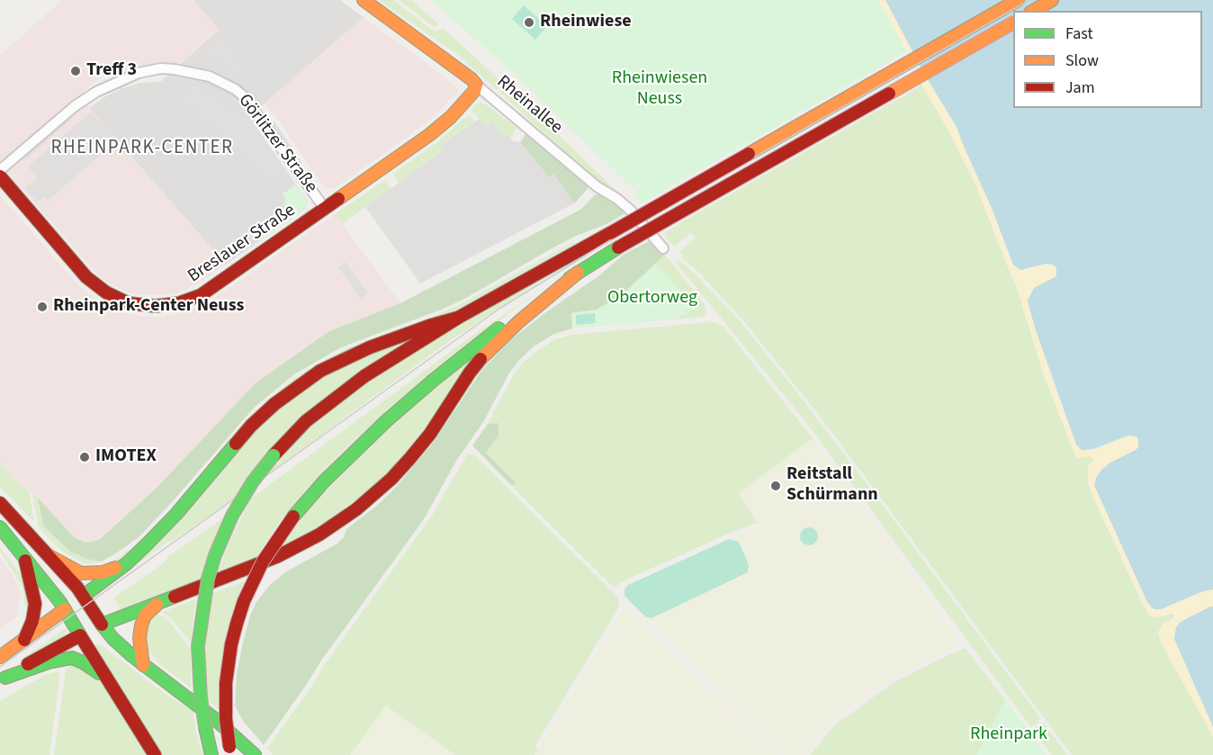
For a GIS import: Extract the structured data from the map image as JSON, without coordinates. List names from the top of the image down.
{
  "streets": {
    "main road": ["Rheinallee", "Breslauer Straße"],
    "street": ["Görlitzer Straße"]
  },
  "crossings": [
    ["Rheinallee", "Breslauer Straße"],
    ["Görlitzer Straße", "Breslauer Straße"]
  ],
  "districts": ["RHEINPARK-CENTER"],
  "parks": ["Rheinwiesen Neuss", "Obertorweg", "Rheinpark"],
  "places": [
    "Rheinwiese",
    "Treff 3",
    "Rheinpark-Center Neuss",
    "IMOTEX",
    "Reitstall Schürmann"
  ],
  "legend": ["Fast", "Slow", "Jam"]
}
